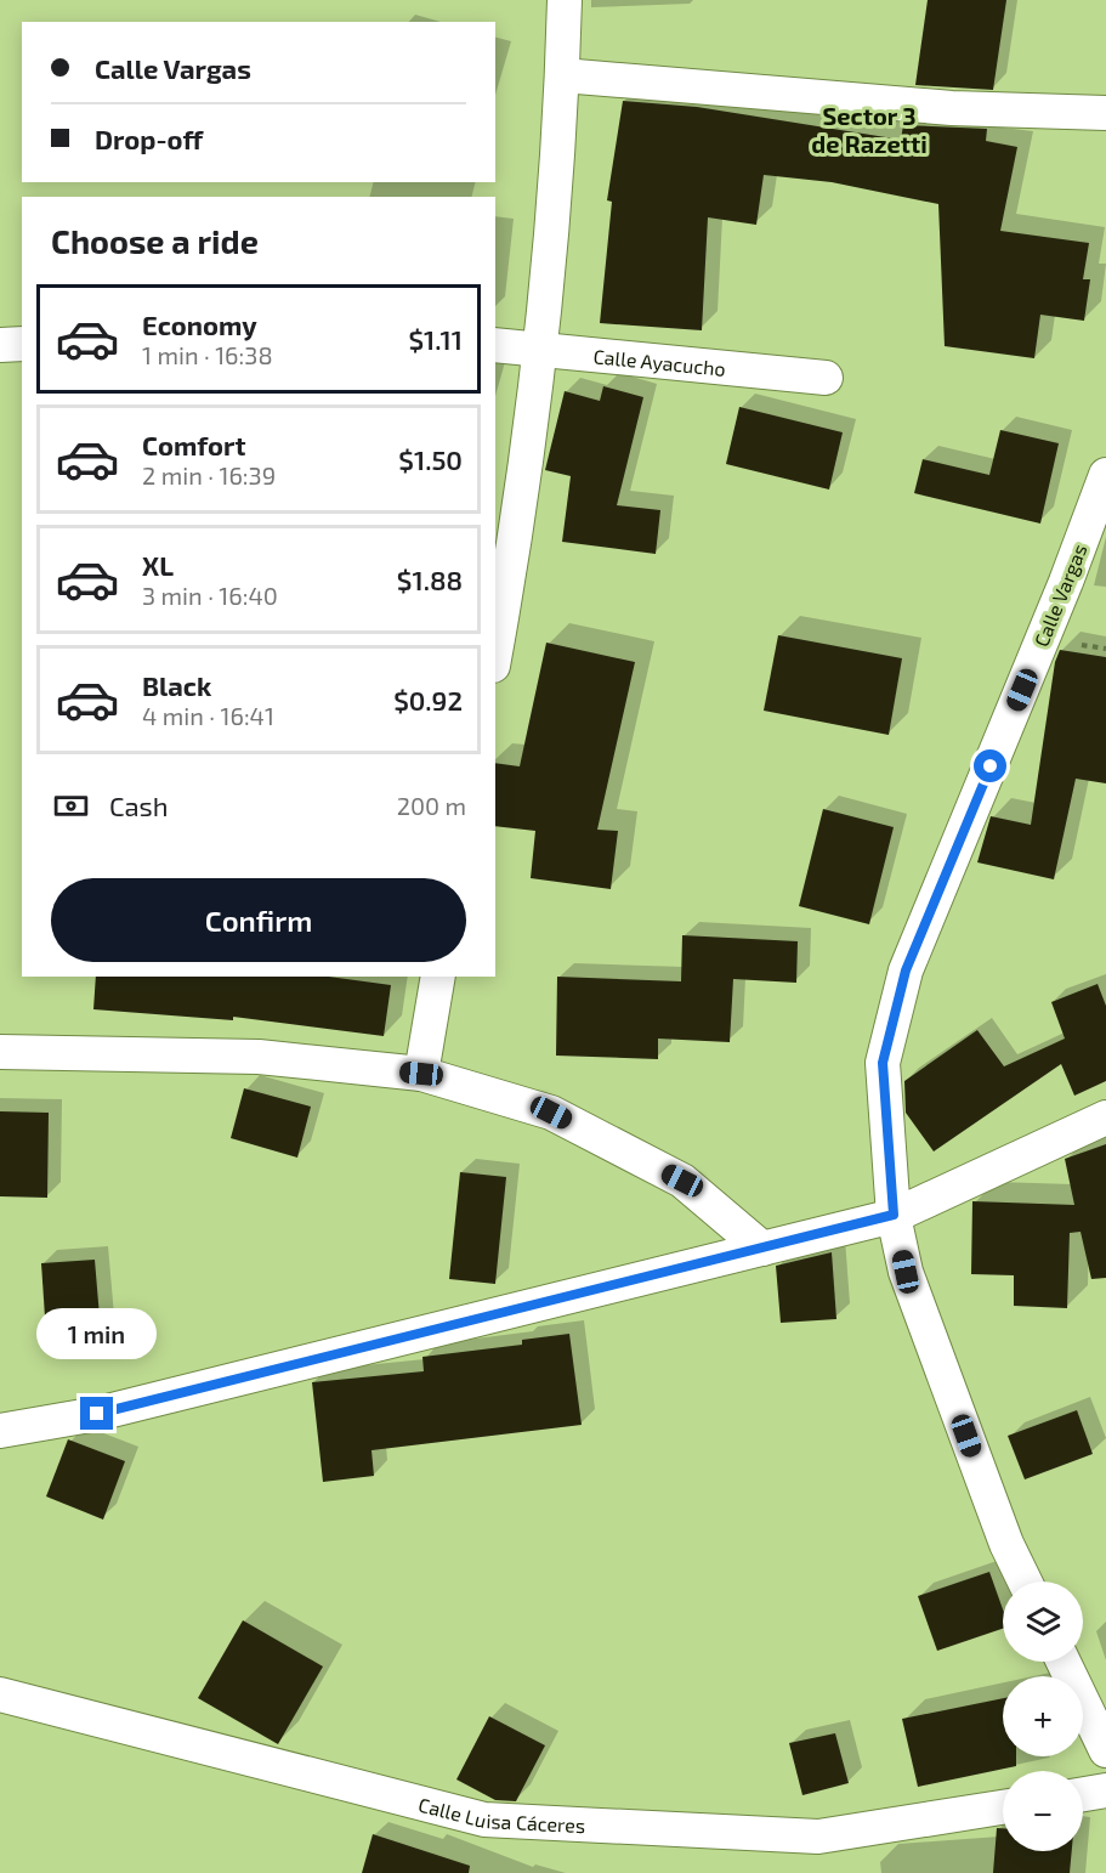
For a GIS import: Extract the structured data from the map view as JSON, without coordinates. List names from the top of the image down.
{
  "streets": {
    "street": ["Calle Ayacucho", "Calle Vargas", "Calle Luisa Cáceres"]
  },
  "districts": ["Sector 3 de Razetti"],
  "page": {
    "banner": ["Calle Vargas", "Drop-off"],
    "heading": "Choose a ride",
    "list": [
      {
        "name": "Economy",
        "note": "1 min · 16:38",
        "value": "$1.11"
      },
      {
        "name": "Comfort",
        "note": "2 min · 16:39",
        "value": "$1.50"
      },
      {
        "name": "XL",
        "note": "3 min · 16:40",
        "value": "$1.88"
      },
      {
        "name": "Black",
        "note": "4 min · 16:41",
        "value": "$0.92"
      }
    ],
    "pay": ["Cash", "200 m"],
    "buttons": "Confirm",
    "bubble": "1 min",
    "map_buttons": ["+", "−"]
  }
}
